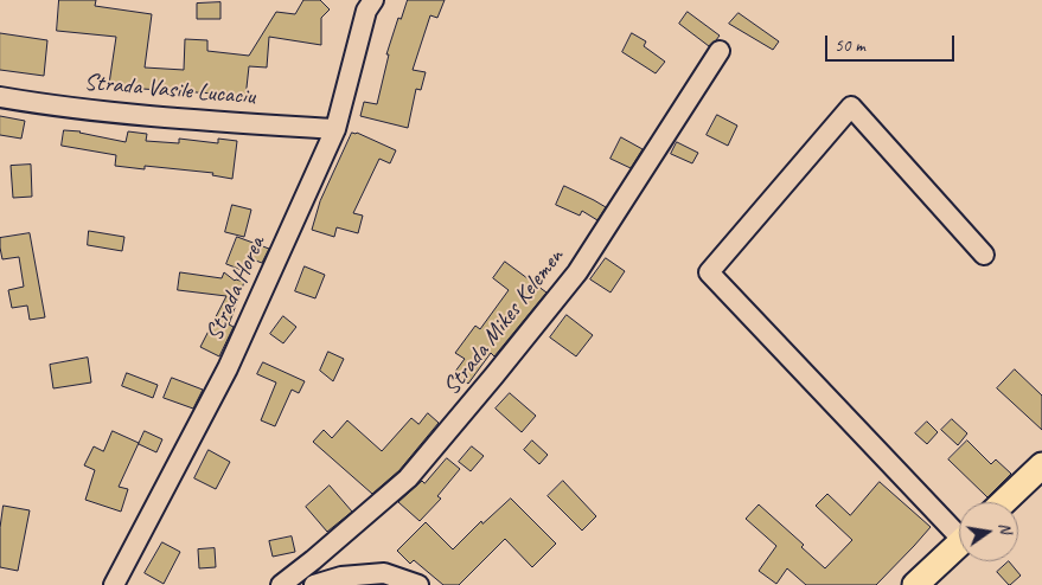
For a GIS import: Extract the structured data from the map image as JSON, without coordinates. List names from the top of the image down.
{
  "streets": {
    "street": ["Strada Vasile Lucaciu", "Strada Horea", "Strada Mikes Kelemen"]
  },
  "crossings": [
    ["Strada Vasile Lucaciu", "Strada Horea"]
  ],
  "scale_bar": "50 m",
  "north": "right"
}
